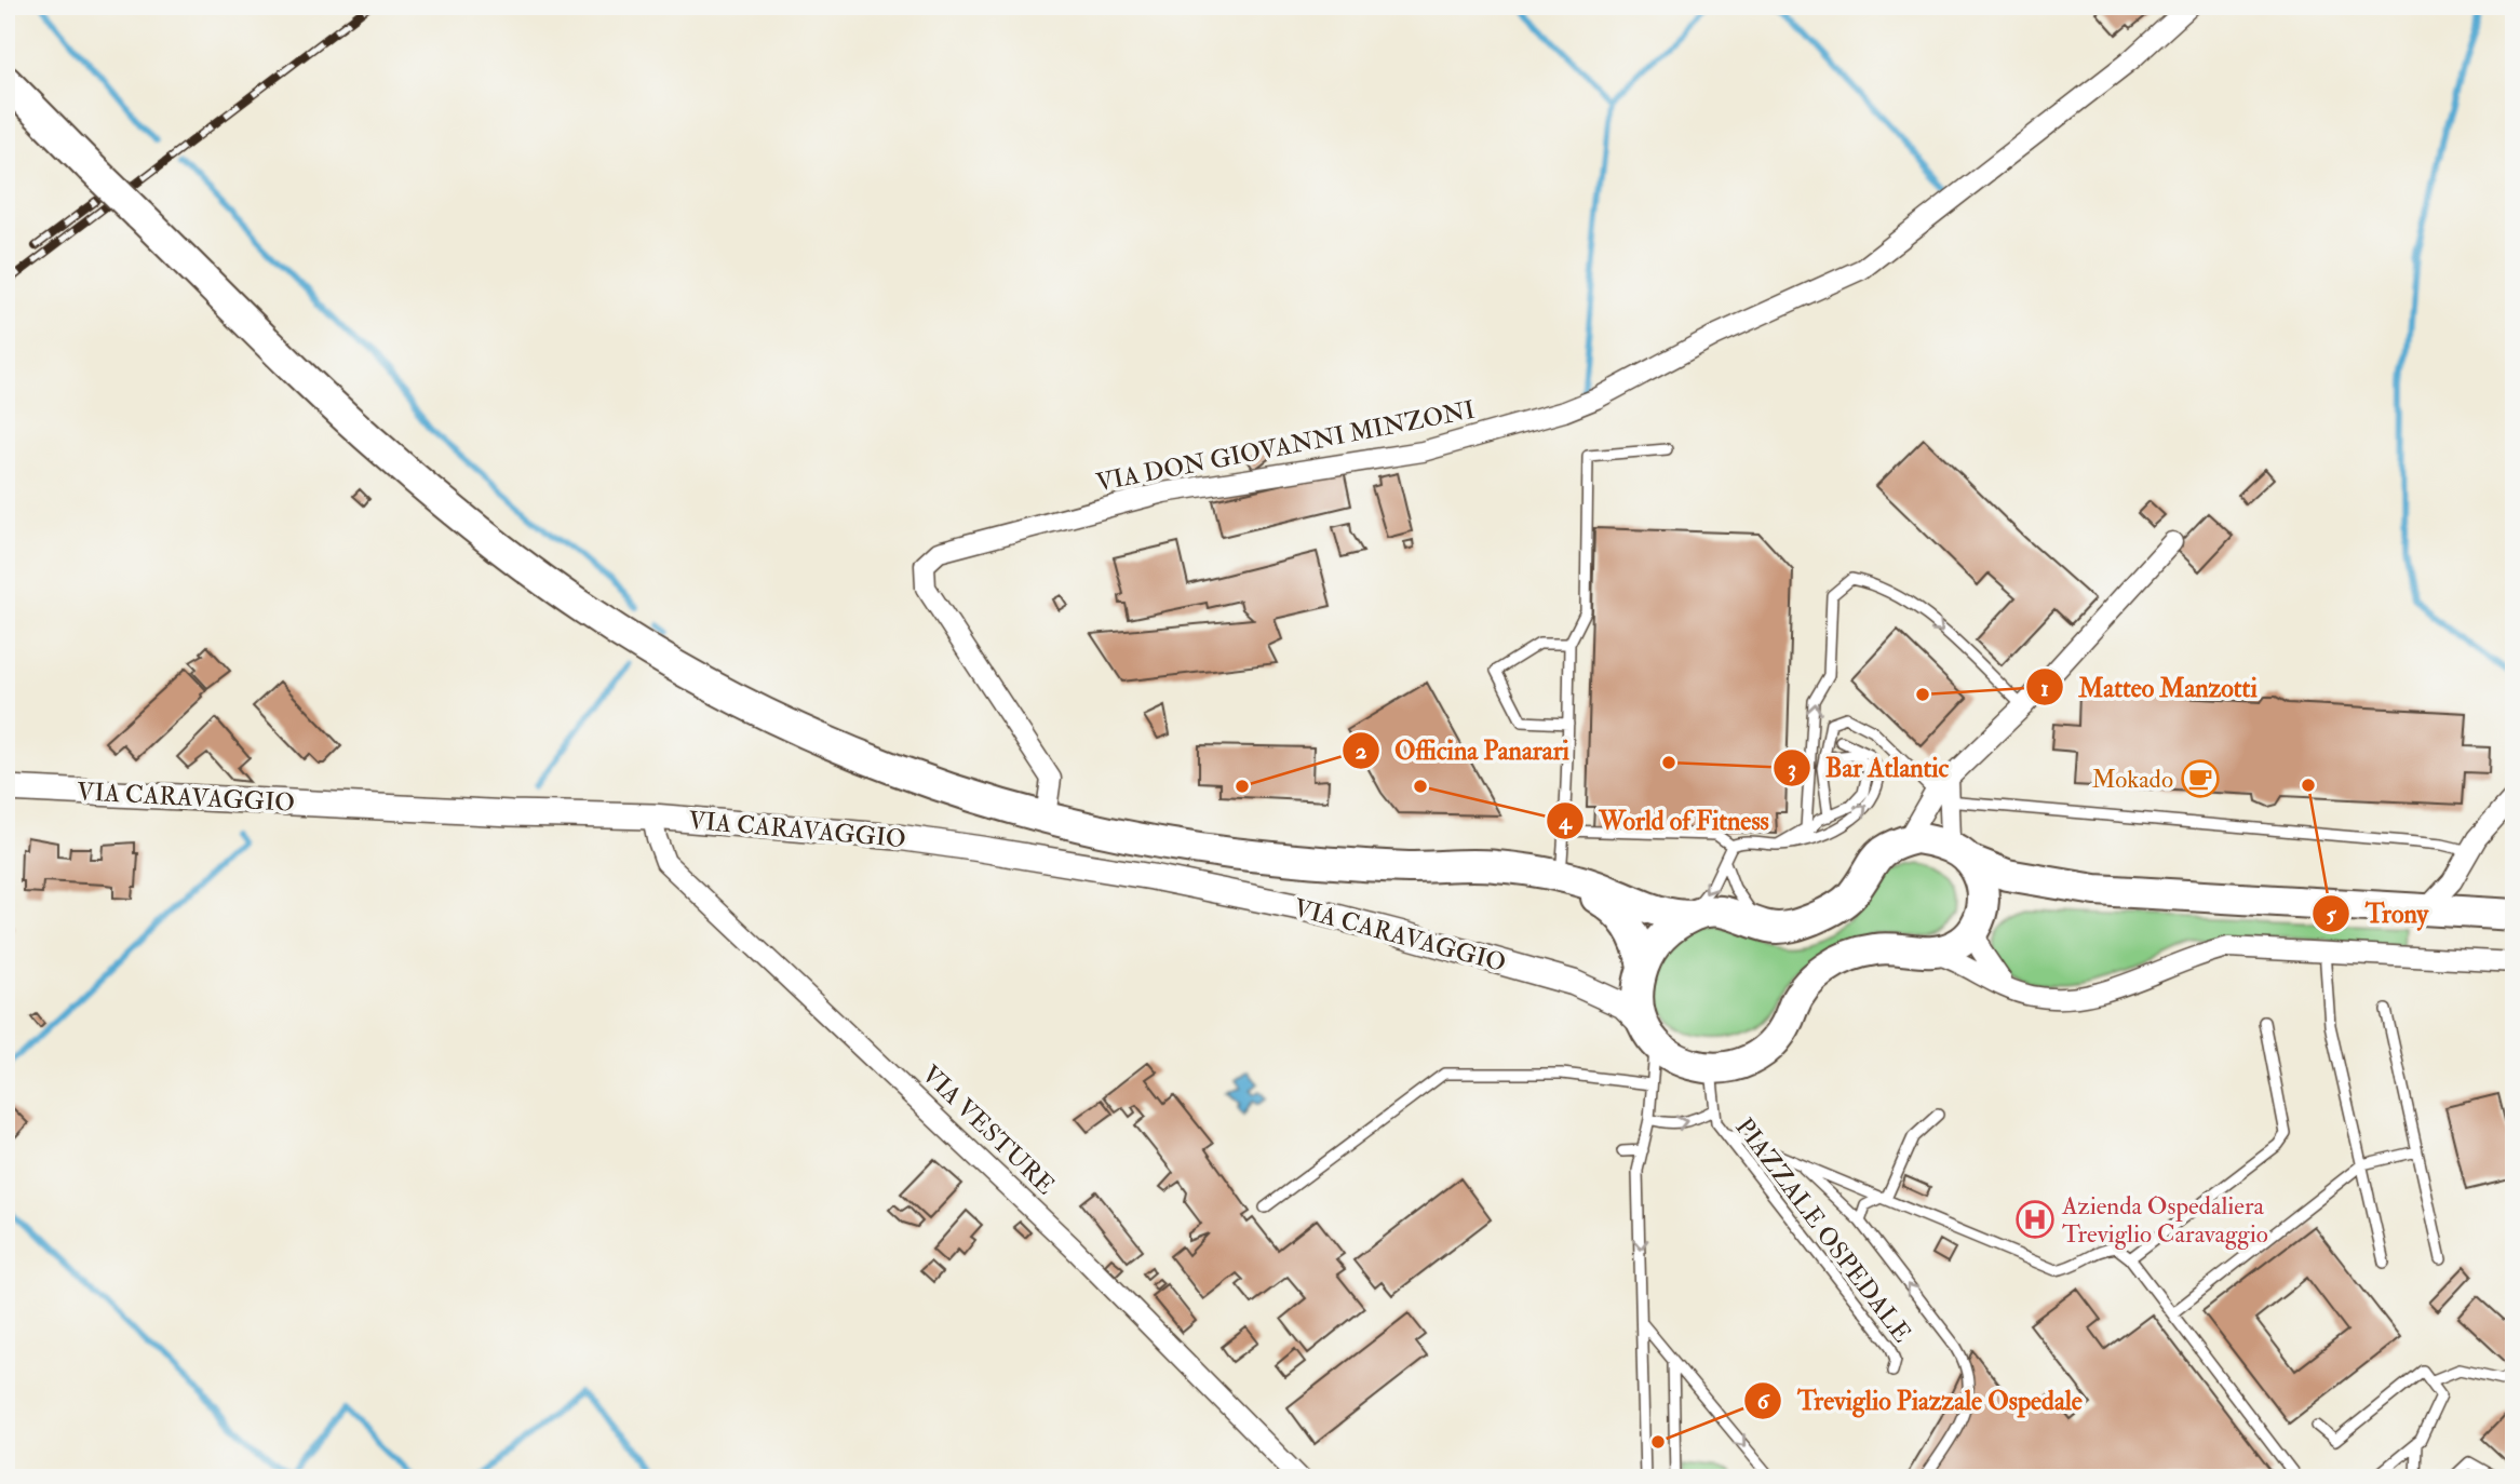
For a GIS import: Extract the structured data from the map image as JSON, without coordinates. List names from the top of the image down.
{
  "streets": {
    "main road": ["VIA CARAVAGGIO"],
    "street": ["VIA DON GIOVANNI MINZONI", "VIA VESTURE"],
    "lane": ["PIAZZALE OSPEDALE"]
  },
  "crossings": [
    ["VIA DON GIOVANNI MINZONI", "VIA CARAVAGGIO"],
    ["VIA CARAVAGGIO", "VIA VESTURE"],
    ["VIA CARAVAGGIO", "PIAZZALE OSPEDALE"]
  ],
  "places": {
    "other": [
      "Matteo Manzotti",
      "Bar Atlantic",
      "Trony",
      "Officina Panarari",
      "World of Fitness",
      "Treviglio Piazzale Ospedale"
    ],
    "cafe": ["Mokado"],
    "hospital": ["Azienda Ospedaliera Treviglio Caravaggio"]
  }
}
